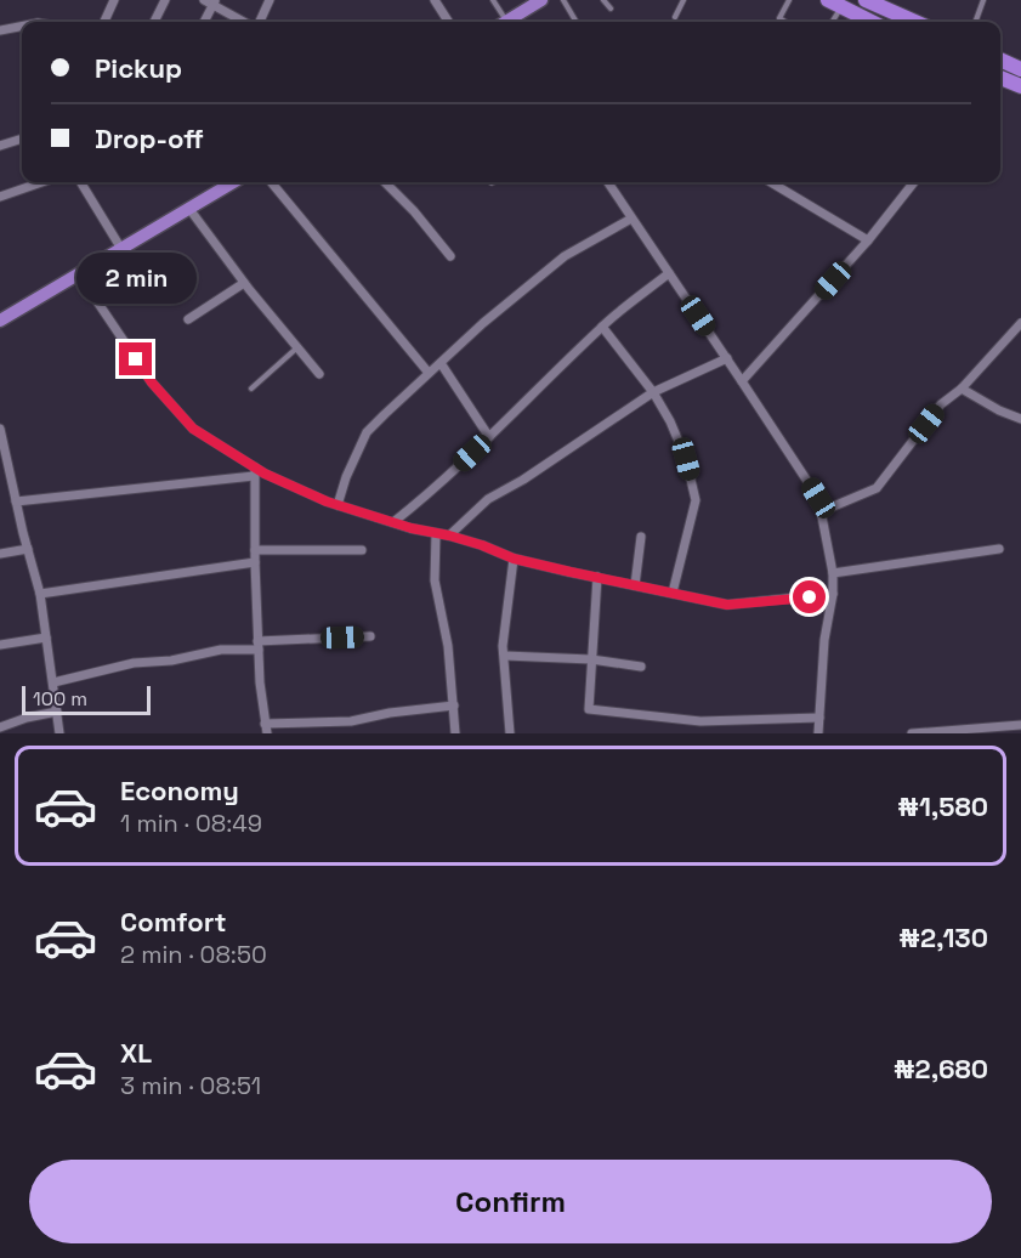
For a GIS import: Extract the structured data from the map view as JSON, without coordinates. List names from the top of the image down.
{
  "scale_bar": "100 m",
  "page": {
    "banner": ["Pickup", "Drop-off"],
    "bubble": "2 min",
    "scale": "100 m",
    "list": [
      {
        "name": "Economy",
        "note": "1 min · 08:49",
        "value": "₦1,580"
      },
      {
        "name": "Comfort",
        "note": "2 min · 08:50",
        "value": "₦2,130"
      },
      {
        "name": "XL",
        "note": "3 min · 08:51",
        "value": "₦2,680"
      }
    ],
    "buttons": "Confirm"
  }
}
